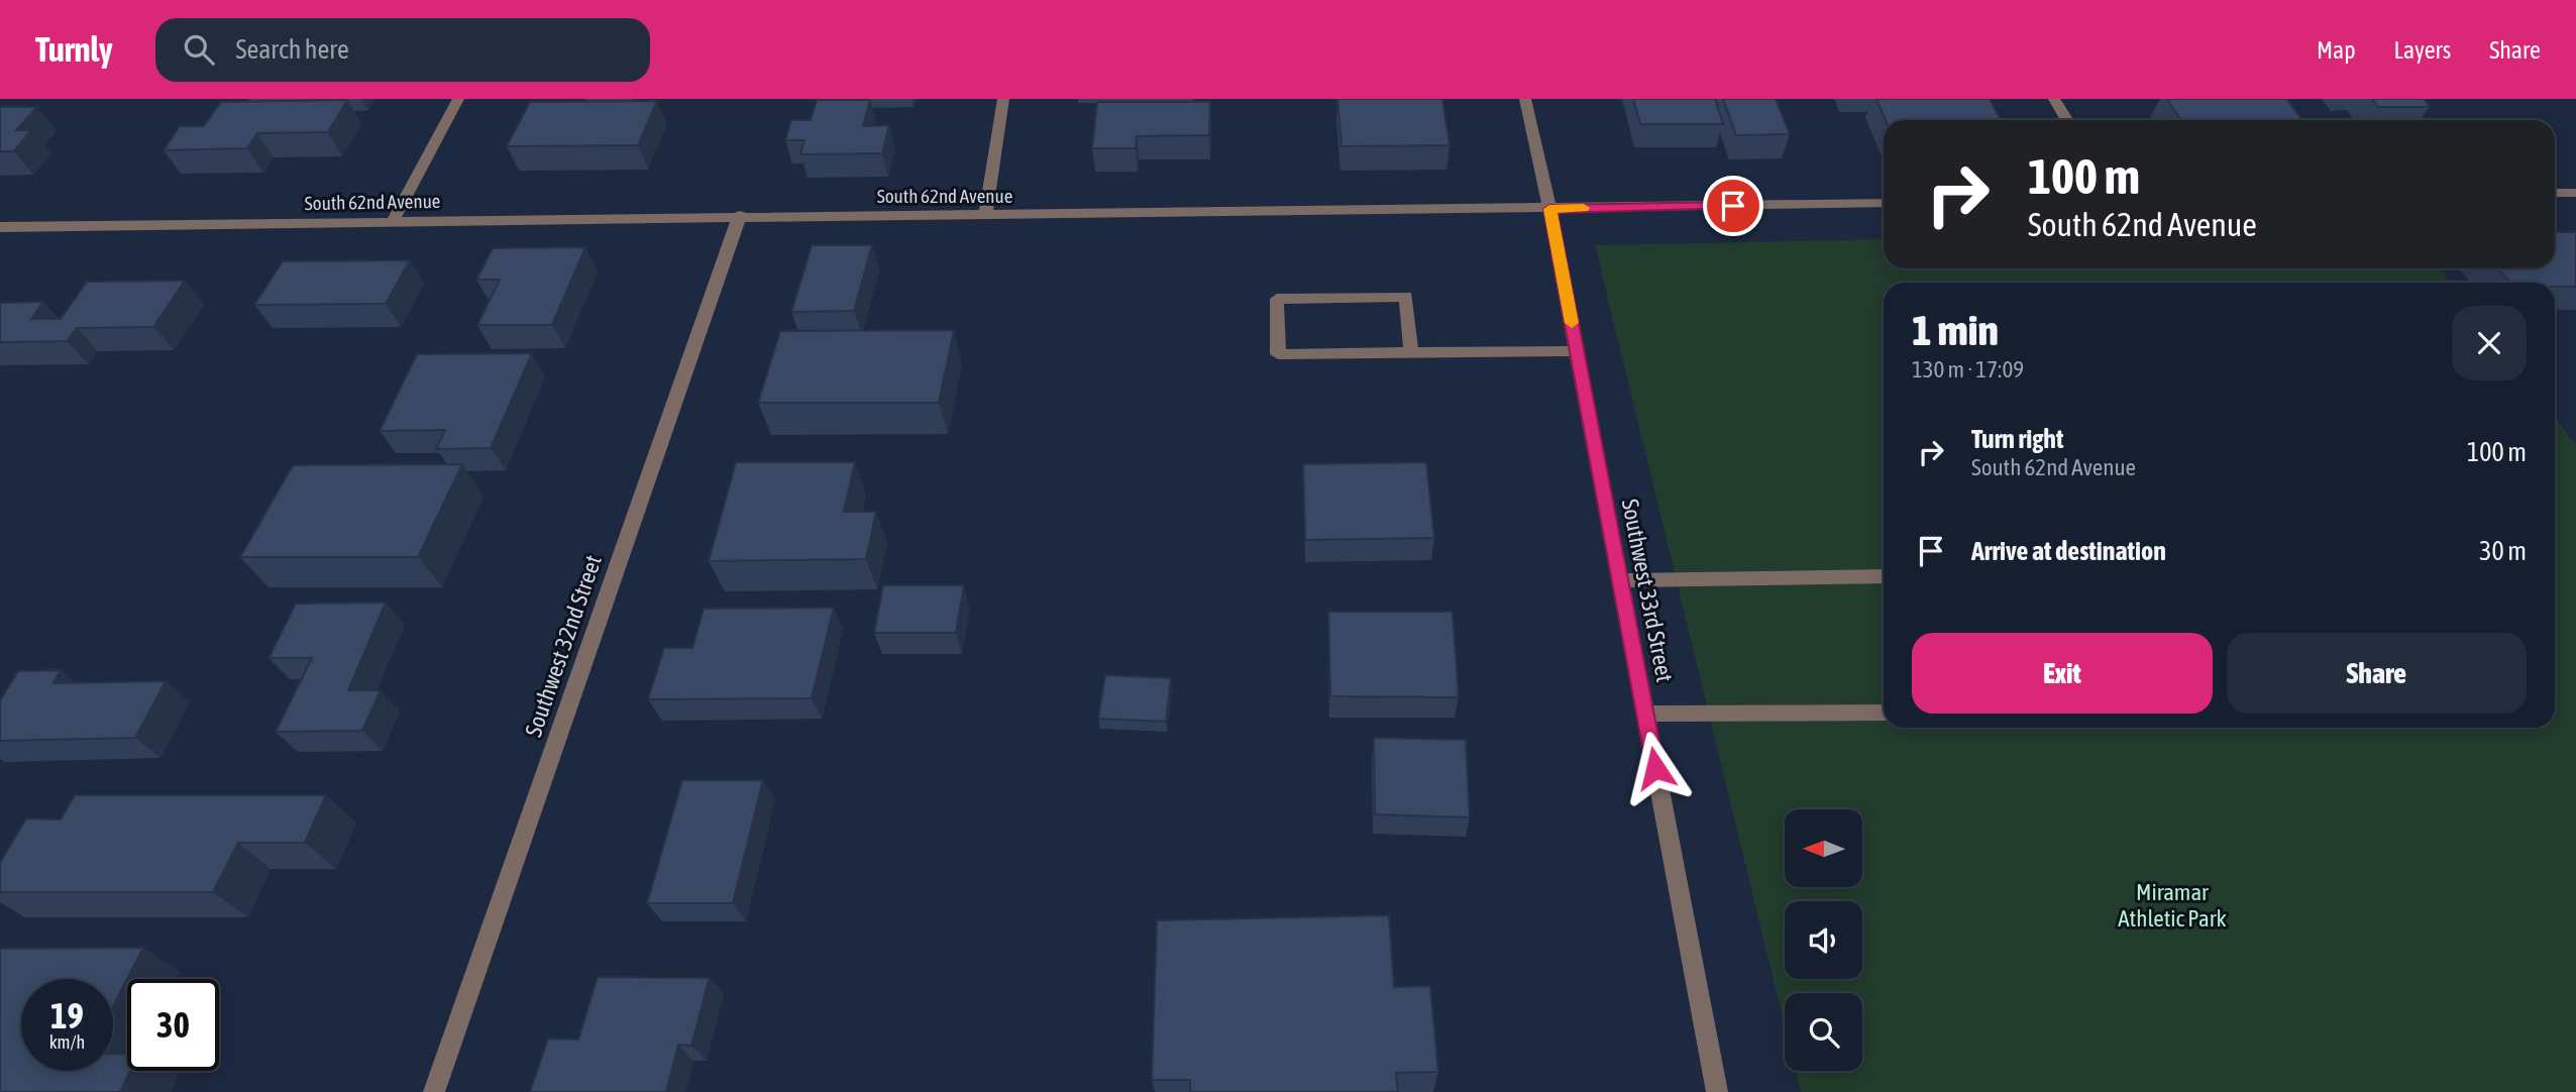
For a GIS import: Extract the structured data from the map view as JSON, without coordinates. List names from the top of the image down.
{
  "streets": {
    "street": ["South 62nd Avenue", "Southwest 33rd Street", "Southwest 32nd Street"]
  },
  "crossings": [
    ["South 62nd Avenue", "Southwest 33rd Street"],
    ["South 62nd Avenue", "Southwest 32nd Street"]
  ],
  "parks": ["Miramar Athletic Park"],
  "north": "left",
  "page": {
    "header": "Turnly",
    "search": "Search here",
    "nav": ["Map", "Layers", "Share"],
    "turn": ["100 m", "South 62nd Avenue"],
    "heading": ["1 min", "130 m · 17:09"],
    "list": [
      {
        "name": "Turn right",
        "note": "South 62nd Avenue",
        "value": "100 m"
      },
      {
        "name": "Arrive at destination",
        "value": "30 m"
      }
    ],
    "buttons": ["Exit", "Share"],
    "speed": "19 km/h",
    "limit": "30"
  }
}
